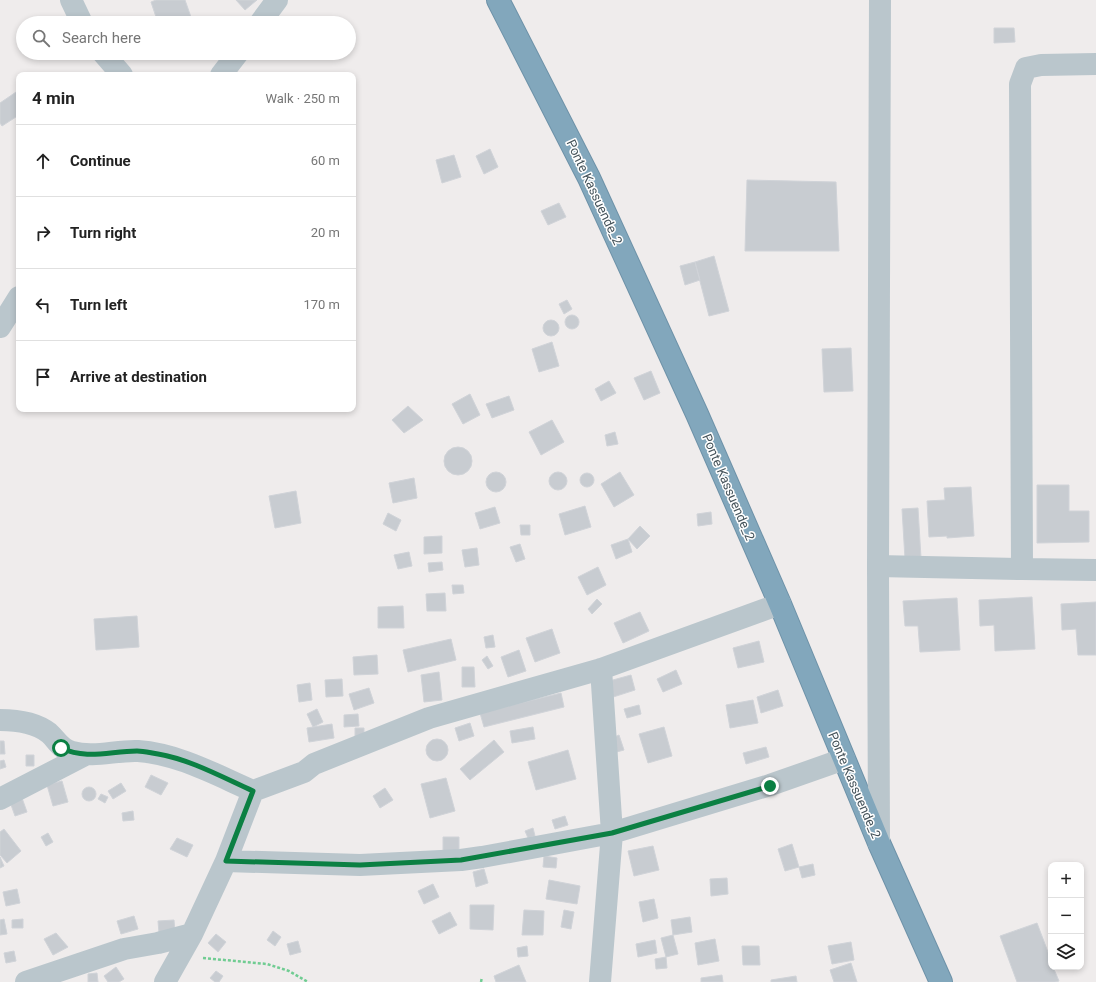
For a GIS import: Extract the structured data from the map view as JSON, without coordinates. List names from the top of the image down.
{
  "streets": {
    "highway": ["Ponte Kassuende_2"]
  },
  "page": {
    "search": "Search here",
    "heading": ["4 min", "Walk · 250 m"],
    "list": [
      ["Continue", "60 m"],
      ["Turn right", "20 m"],
      ["Turn left", "170 m"],
      "Arrive at destination"
    ],
    "map_buttons": ["+", "−"]
  }
}
